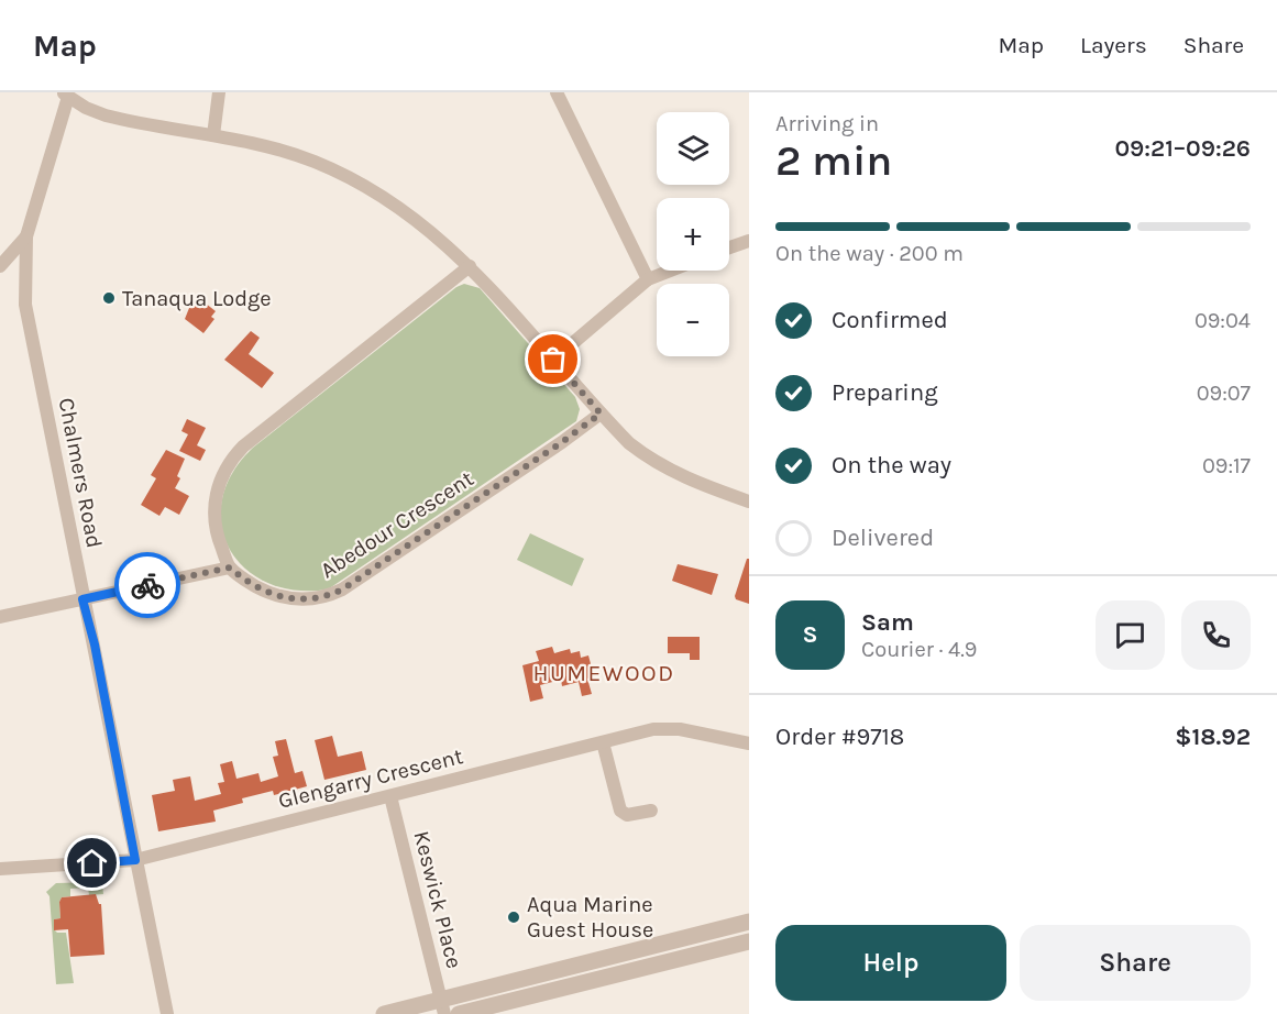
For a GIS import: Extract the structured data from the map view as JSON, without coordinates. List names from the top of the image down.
{
  "streets": {
    "street": [
      "Chalmers Road",
      "Abedour Crescent",
      "Glengarry Crescent",
      "Keswick Place"
    ]
  },
  "crossings": [
    ["Chalmers Road", "Glengarry Crescent"],
    ["Glengarry Crescent", "Keswick Place"]
  ],
  "districts": ["HUMEWOOD"],
  "places": ["Tanaqua Lodge", "Aqua Marine Guest House"],
  "page": {
    "header": "Map",
    "nav": ["Map", "Layers", "Share"],
    "heading": ["2 min", "Arriving in", "09:21–09:26"],
    "panel": [
      "Sam",
      "Courier · 4.9",
      "Order #9718",
      "$18.92"
    ],
    "map_buttons": ["+", "−"],
    "bar": "On the way · 200 m",
    "list": [
      ["Confirmed", "09:04"],
      ["Preparing", "09:07"],
      ["On the way", "09:17"],
      "Delivered"
    ],
    "round": "S",
    "buttons": ["Help", "Share"]
  }
}
